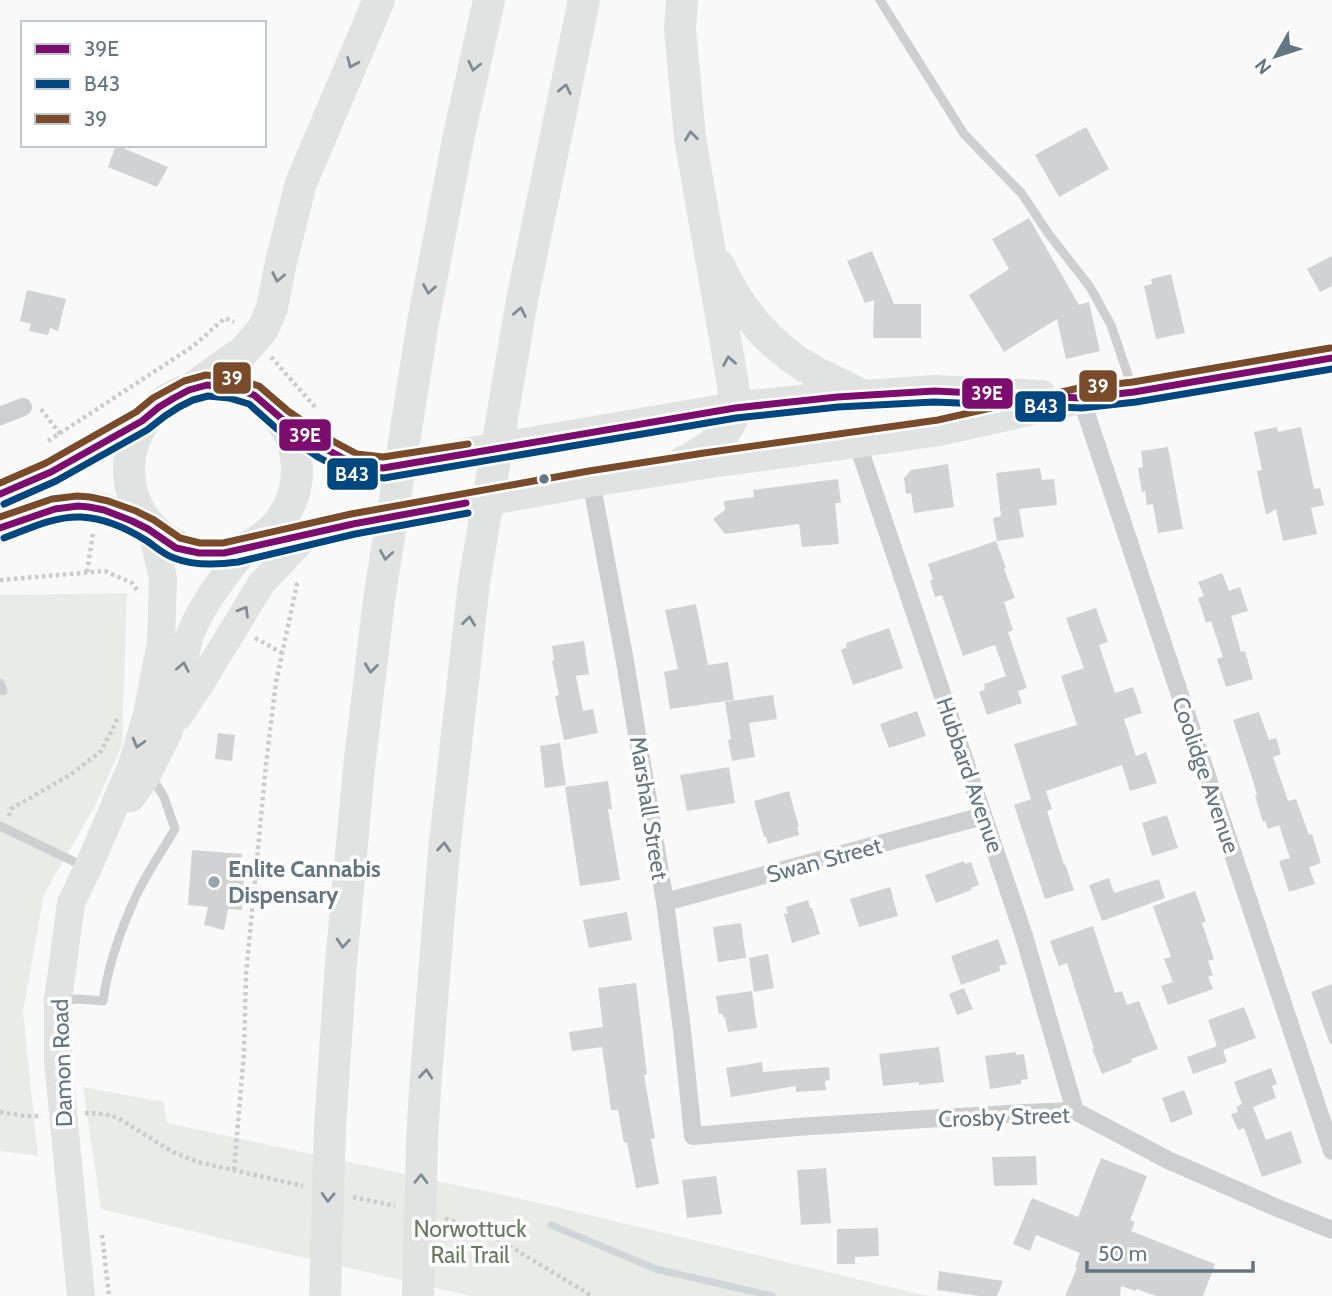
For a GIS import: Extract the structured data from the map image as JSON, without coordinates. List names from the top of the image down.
{
  "streets": {
    "main road": ["Damon Road"],
    "street": [
      "Hubbard Avenue",
      "Coolidge Avenue",
      "Marshall Street",
      "Swan Street",
      "Crosby Street"
    ]
  },
  "crossings": [
    ["Hubbard Avenue", "Swan Street"],
    ["Hubbard Avenue", "Crosby Street"],
    ["Marshall Street", "Swan Street"],
    ["Marshall Street", "Crosby Street"]
  ],
  "parks": ["Norwottuck Rail Trail"],
  "places": ["Enlite Cannabis Dispensary"],
  "lines": ["transit line 39", "transit line 39E", "transit line B43"],
  "legend": ["39E", "B43", "39"],
  "scale_bar": "50 m",
  "north": "bottom left"
}
